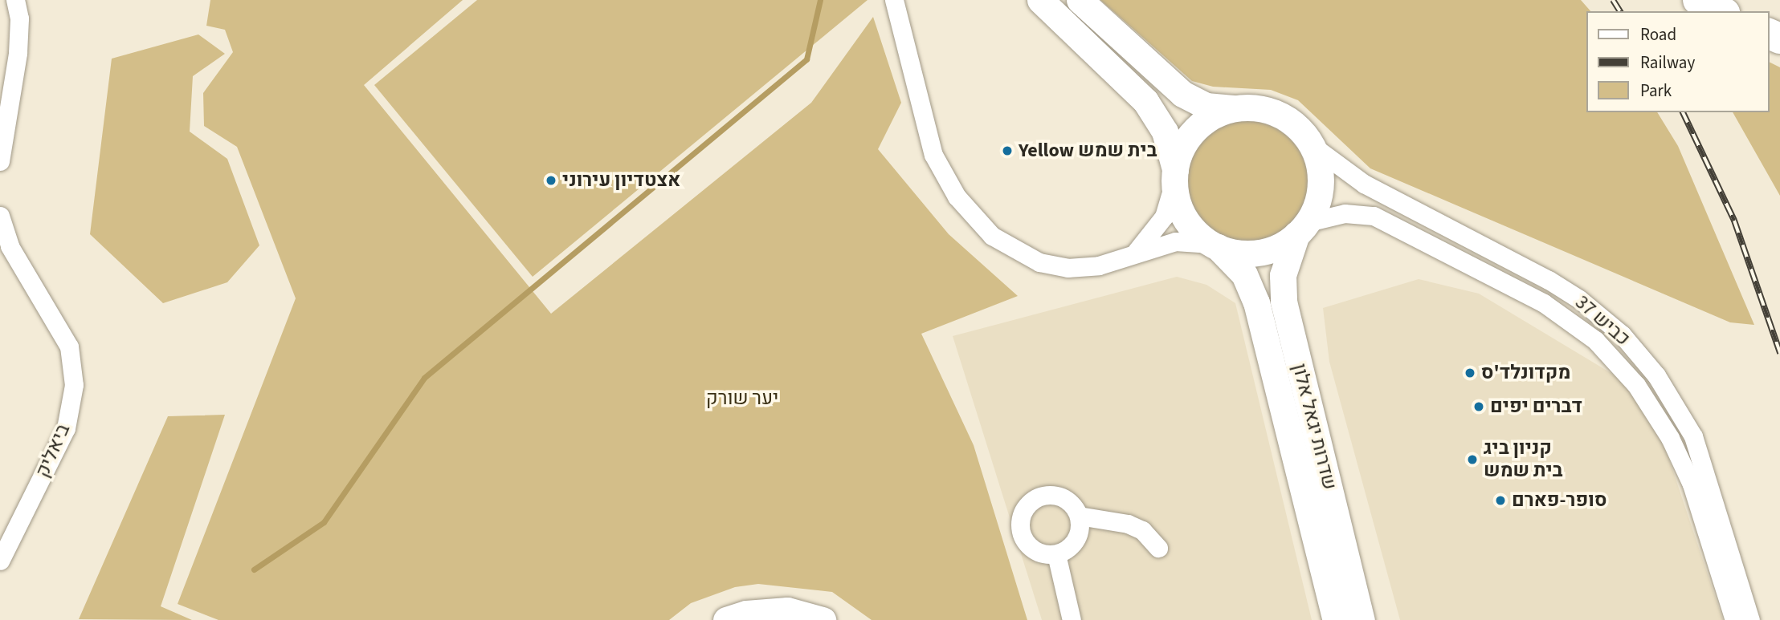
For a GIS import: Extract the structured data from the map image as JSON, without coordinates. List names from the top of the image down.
{
  "streets": {
    "main road": ["שדרות יגאל אלון"],
    "street": ["כביש 37", "ביאליק"]
  },
  "crossings": [
    ["כביש 37", "שדרות יגאל אלון"]
  ],
  "parks": ["יער שורק"],
  "places": [
    "Yellow בית שמש",
    "אצטדיון עירוני",
    "מקדונלד'ס",
    "דברים יפים",
    "קניון ביג בית שמש",
    "סופר-פארם"
  ],
  "legend": ["Road", "Railway", "Park"]
}
